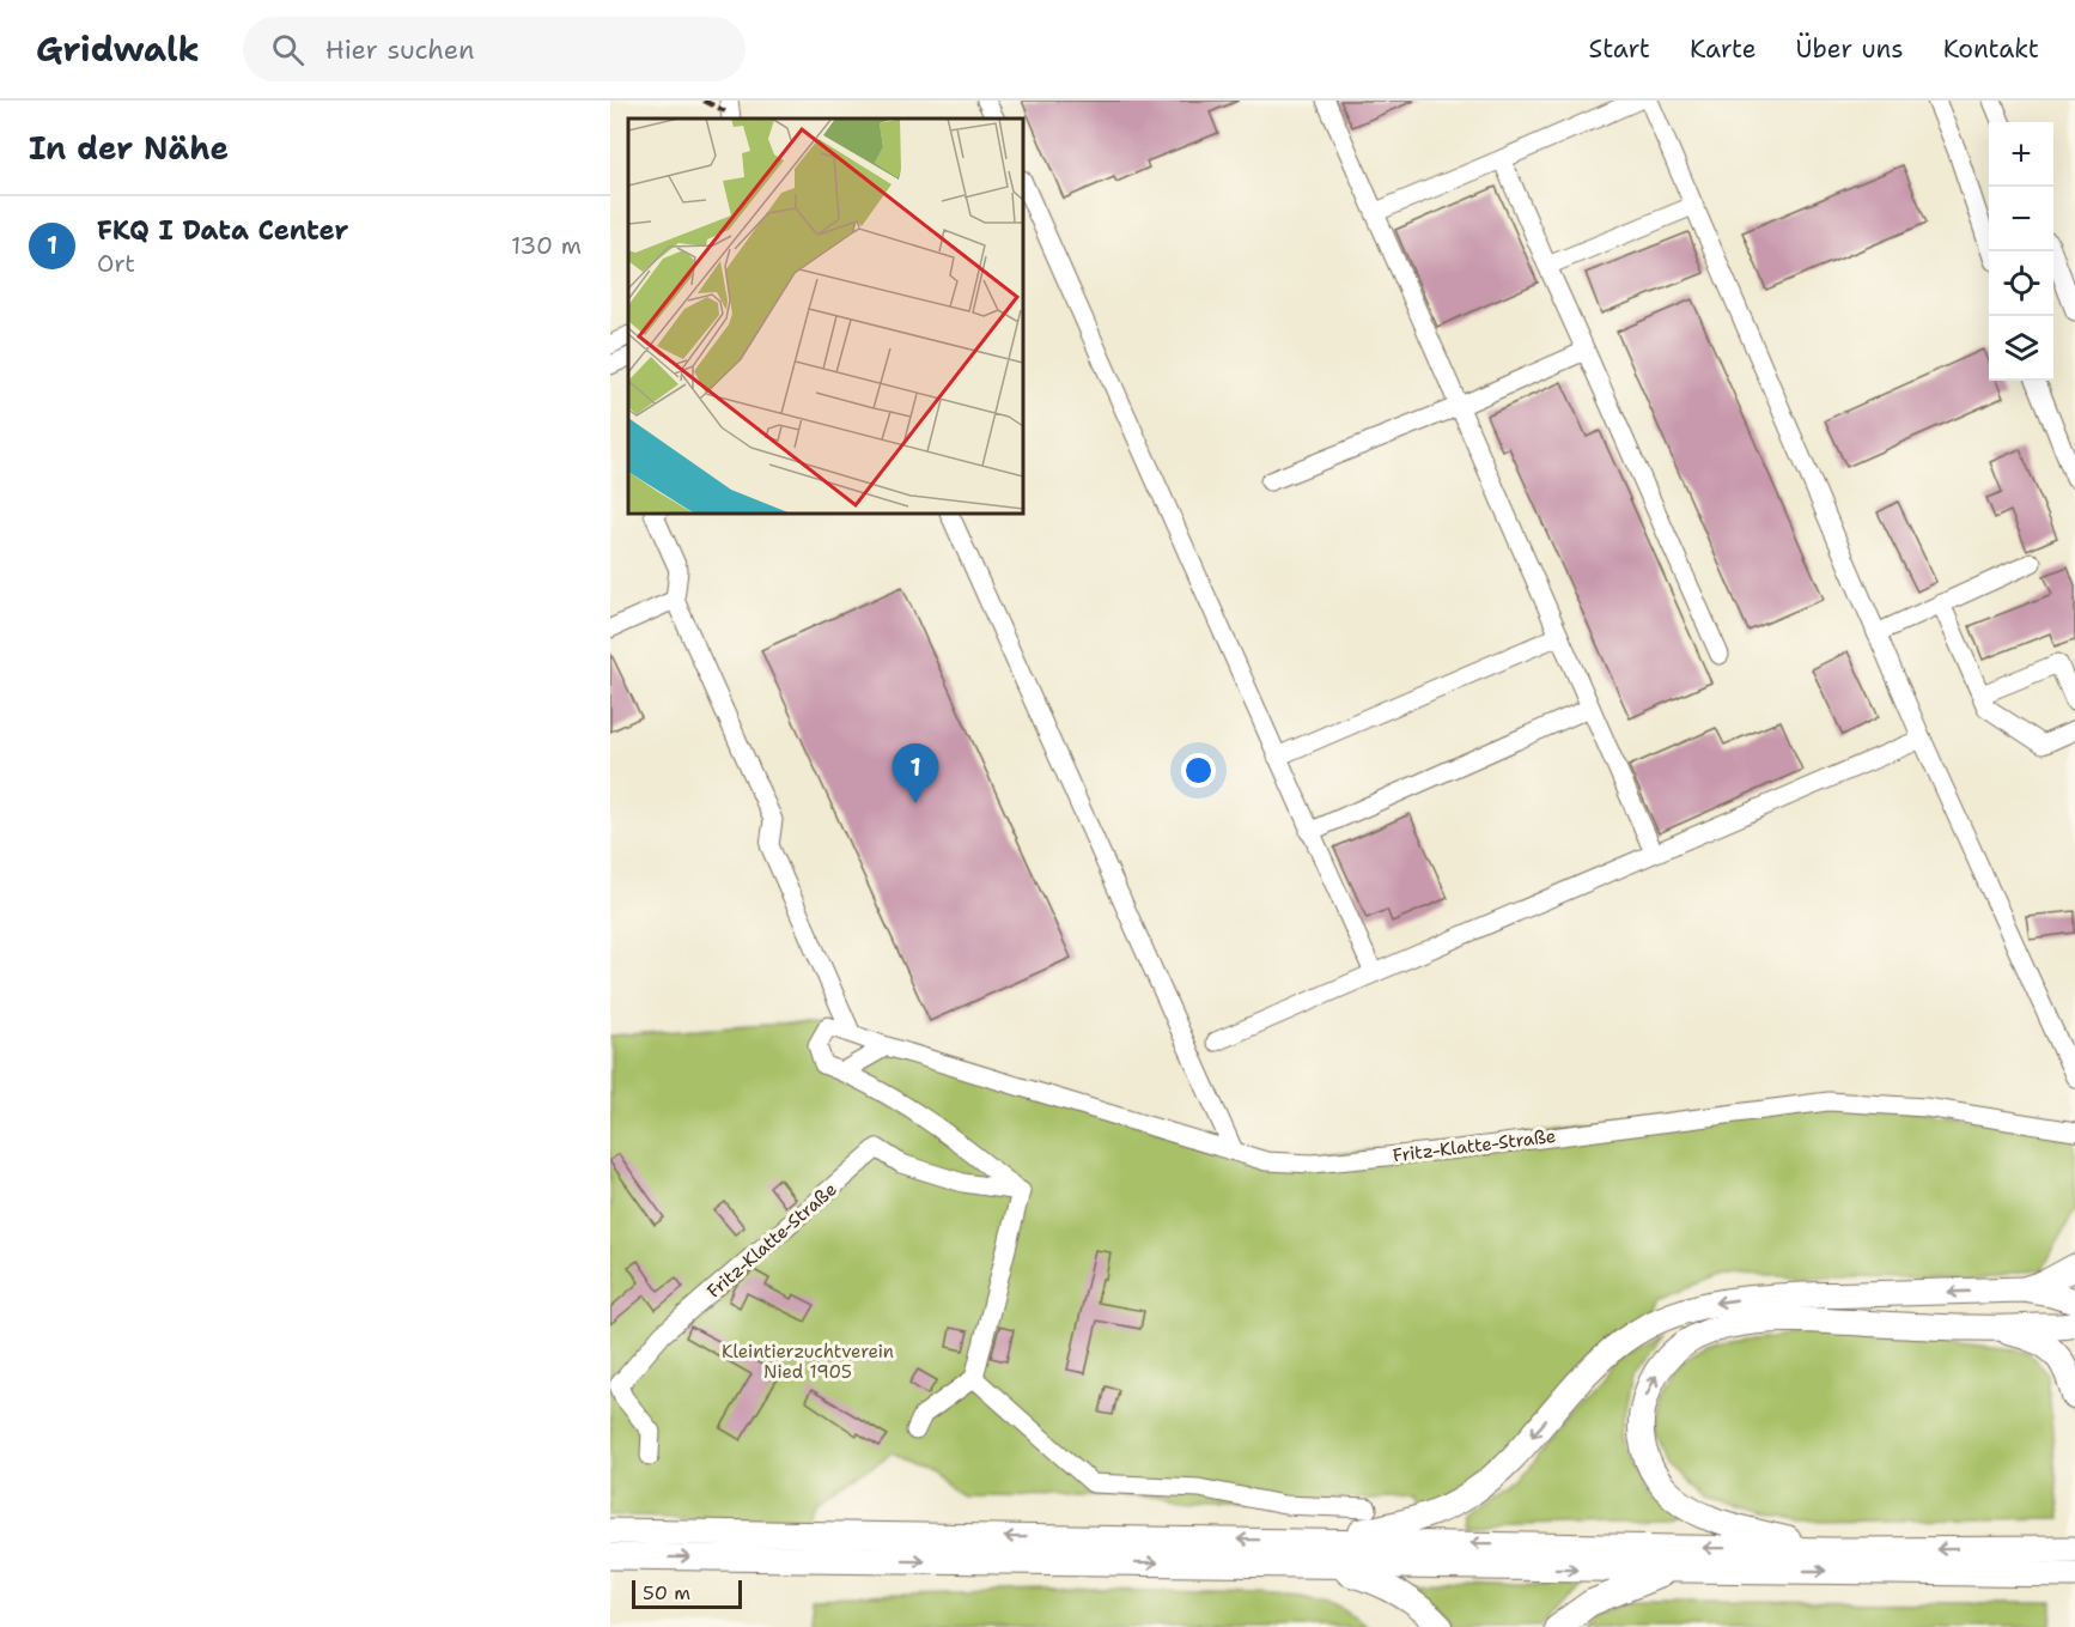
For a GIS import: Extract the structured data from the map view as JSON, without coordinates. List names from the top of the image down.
{
  "streets": {
    "street": ["Fritz-Klatte-Straße"]
  },
  "parks": ["Kleintierzuchtverein Nied 1905"],
  "scale_bar": "50 m",
  "page": {
    "header": "Gridwalk",
    "search": "Hier suchen",
    "nav": [
      "Start",
      "Karte",
      "Über uns",
      "Kontakt"
    ],
    "heading": "In der Nähe",
    "map_buttons": ["+", "−"],
    "list": [
      {
        "mark": "1",
        "name": "FKQ I Data Center",
        "note": "Ort",
        "value": "130 m"
      }
    ],
    "pins": "1",
    "scale": "50 m"
  }
}
